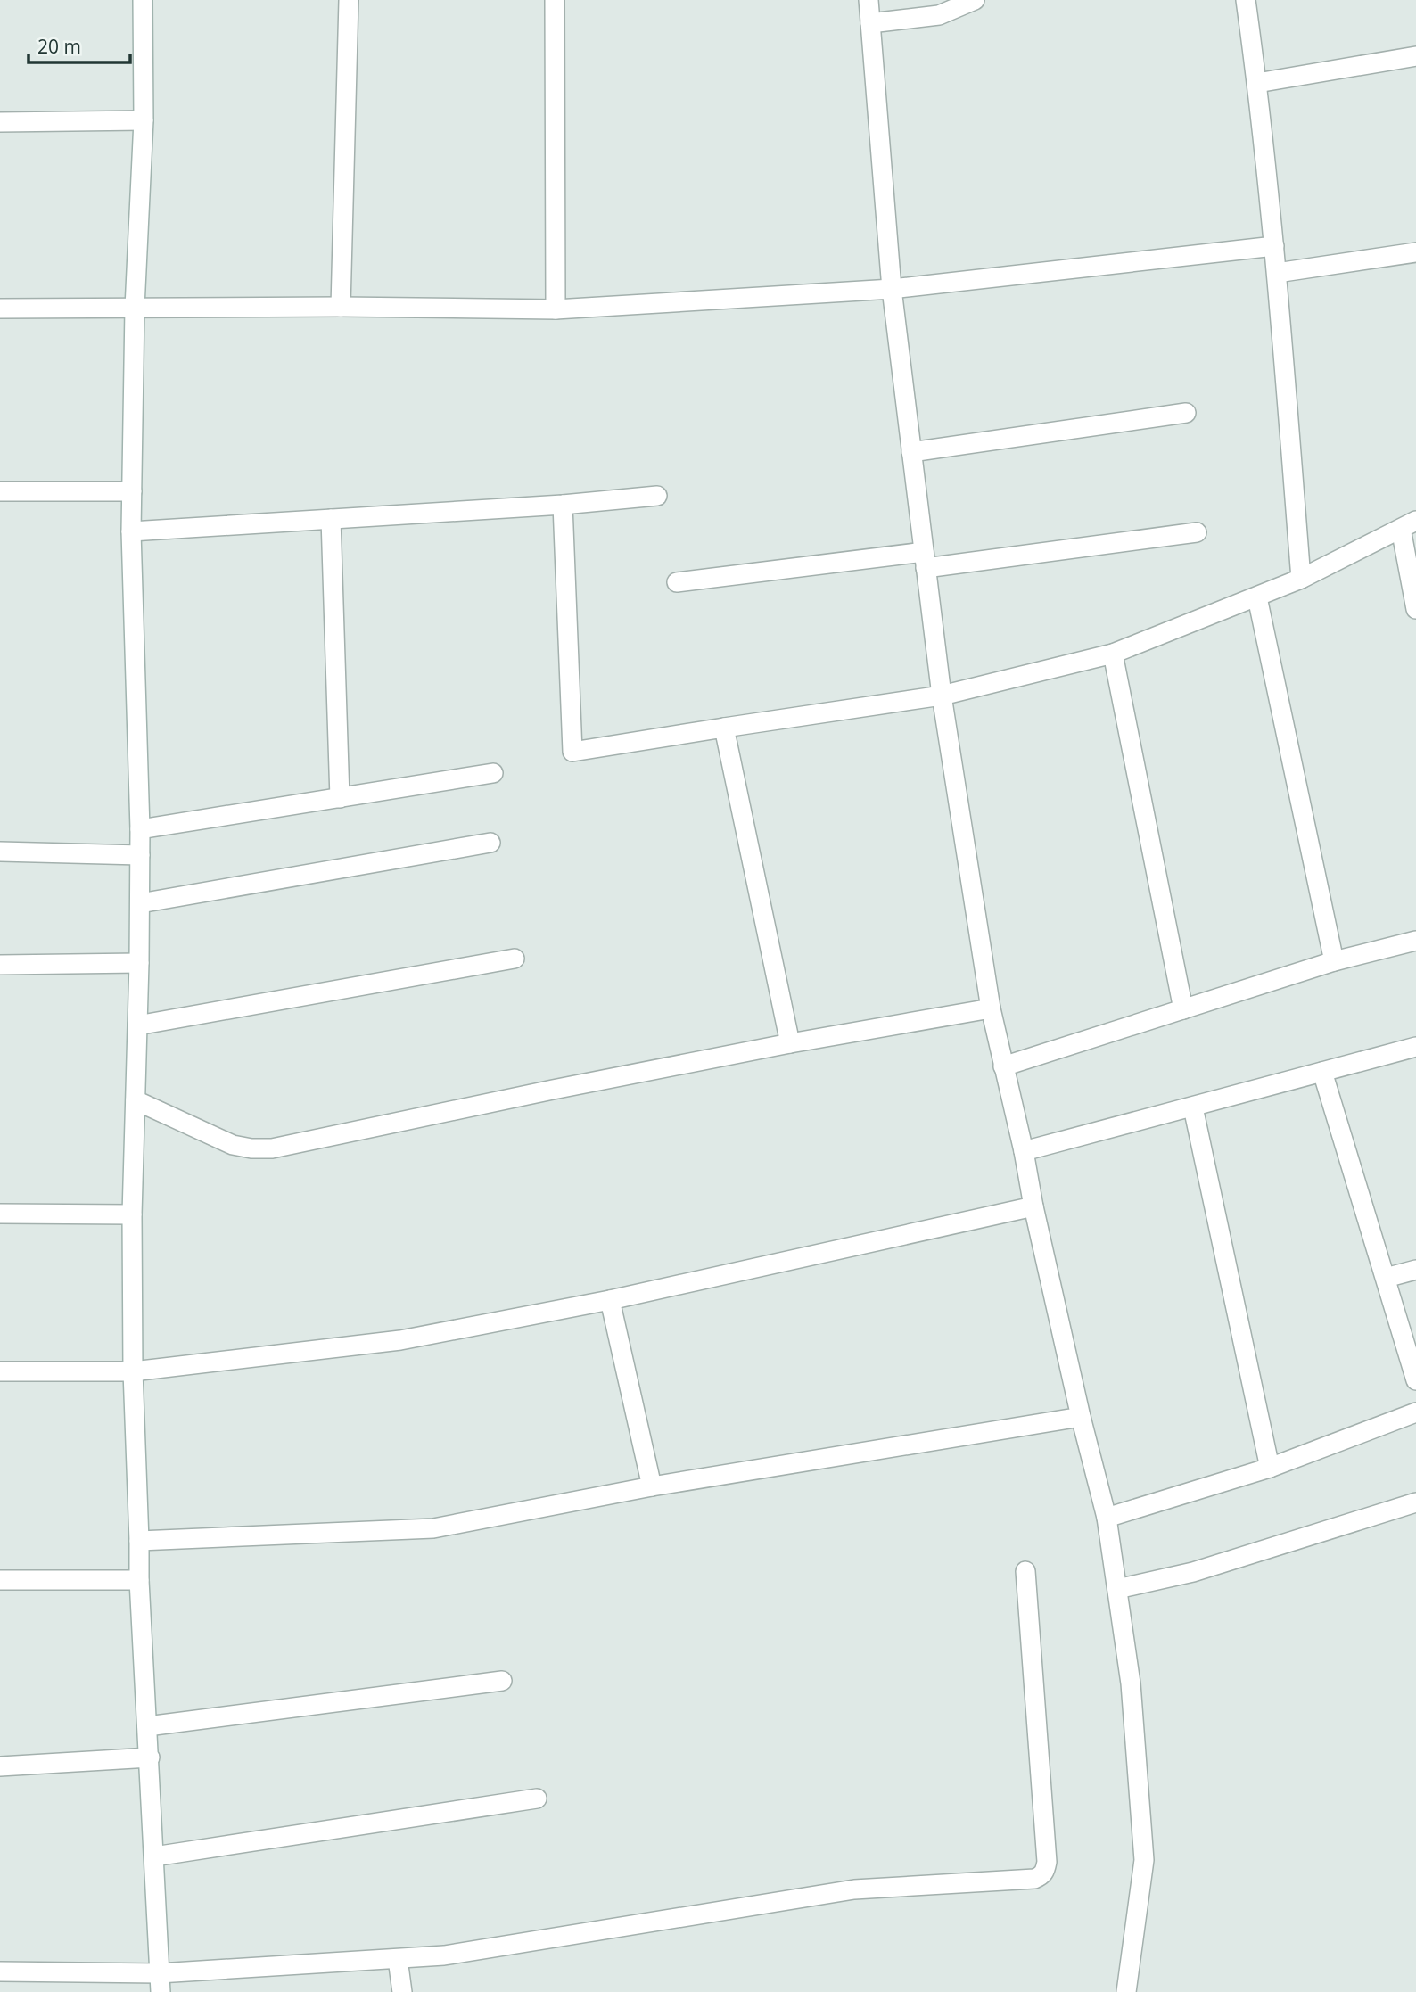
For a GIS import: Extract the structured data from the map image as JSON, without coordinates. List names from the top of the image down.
{
  "scale_bar": "20 m"
}
